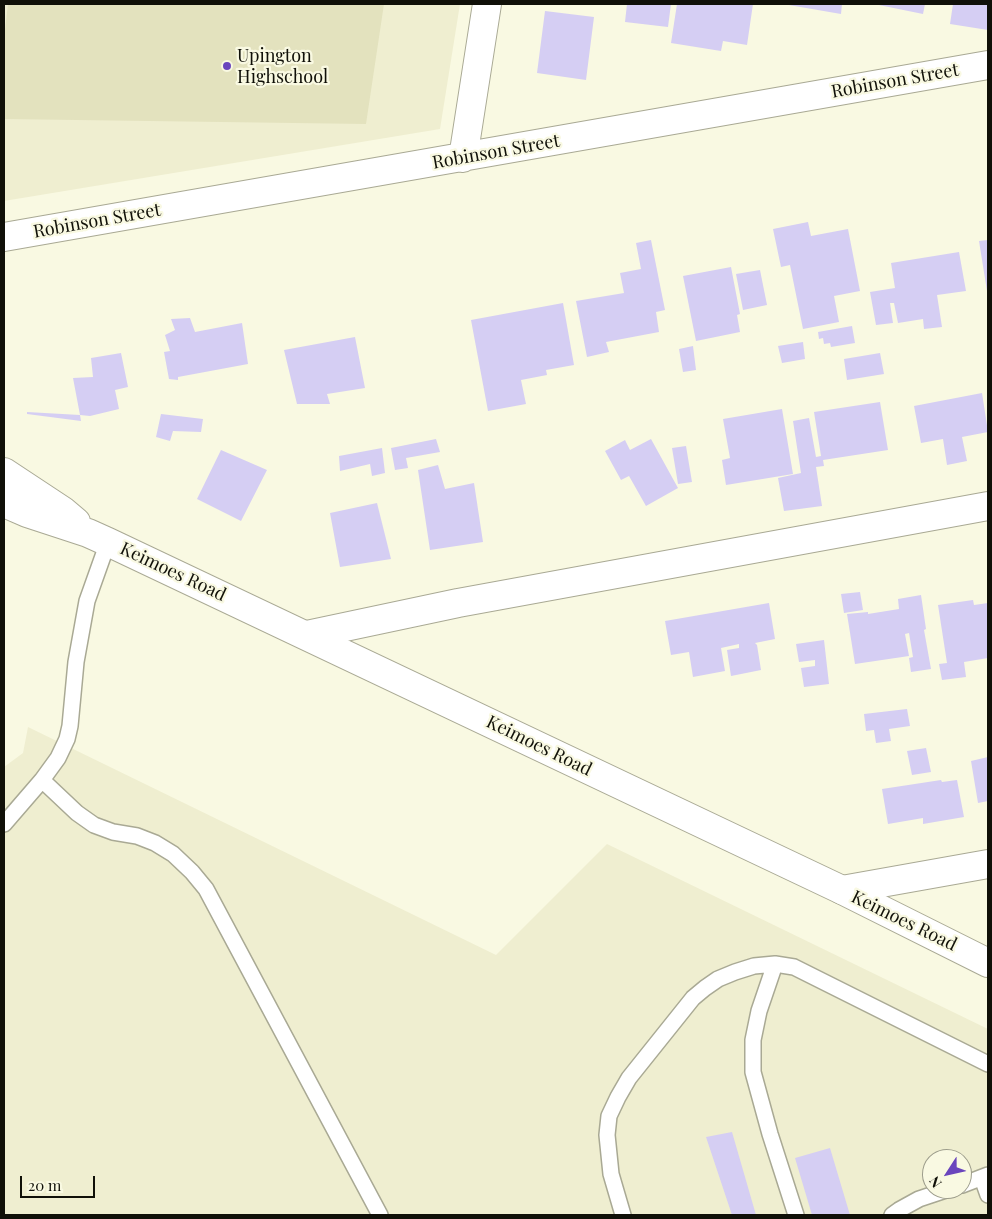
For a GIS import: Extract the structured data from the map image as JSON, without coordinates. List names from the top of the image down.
{
  "streets": {
    "street": ["Robinson Street", "Keimoes Road"]
  },
  "places": ["Upington Highschool"],
  "scale_bar": "20 m",
  "north": "bottom left"
}
